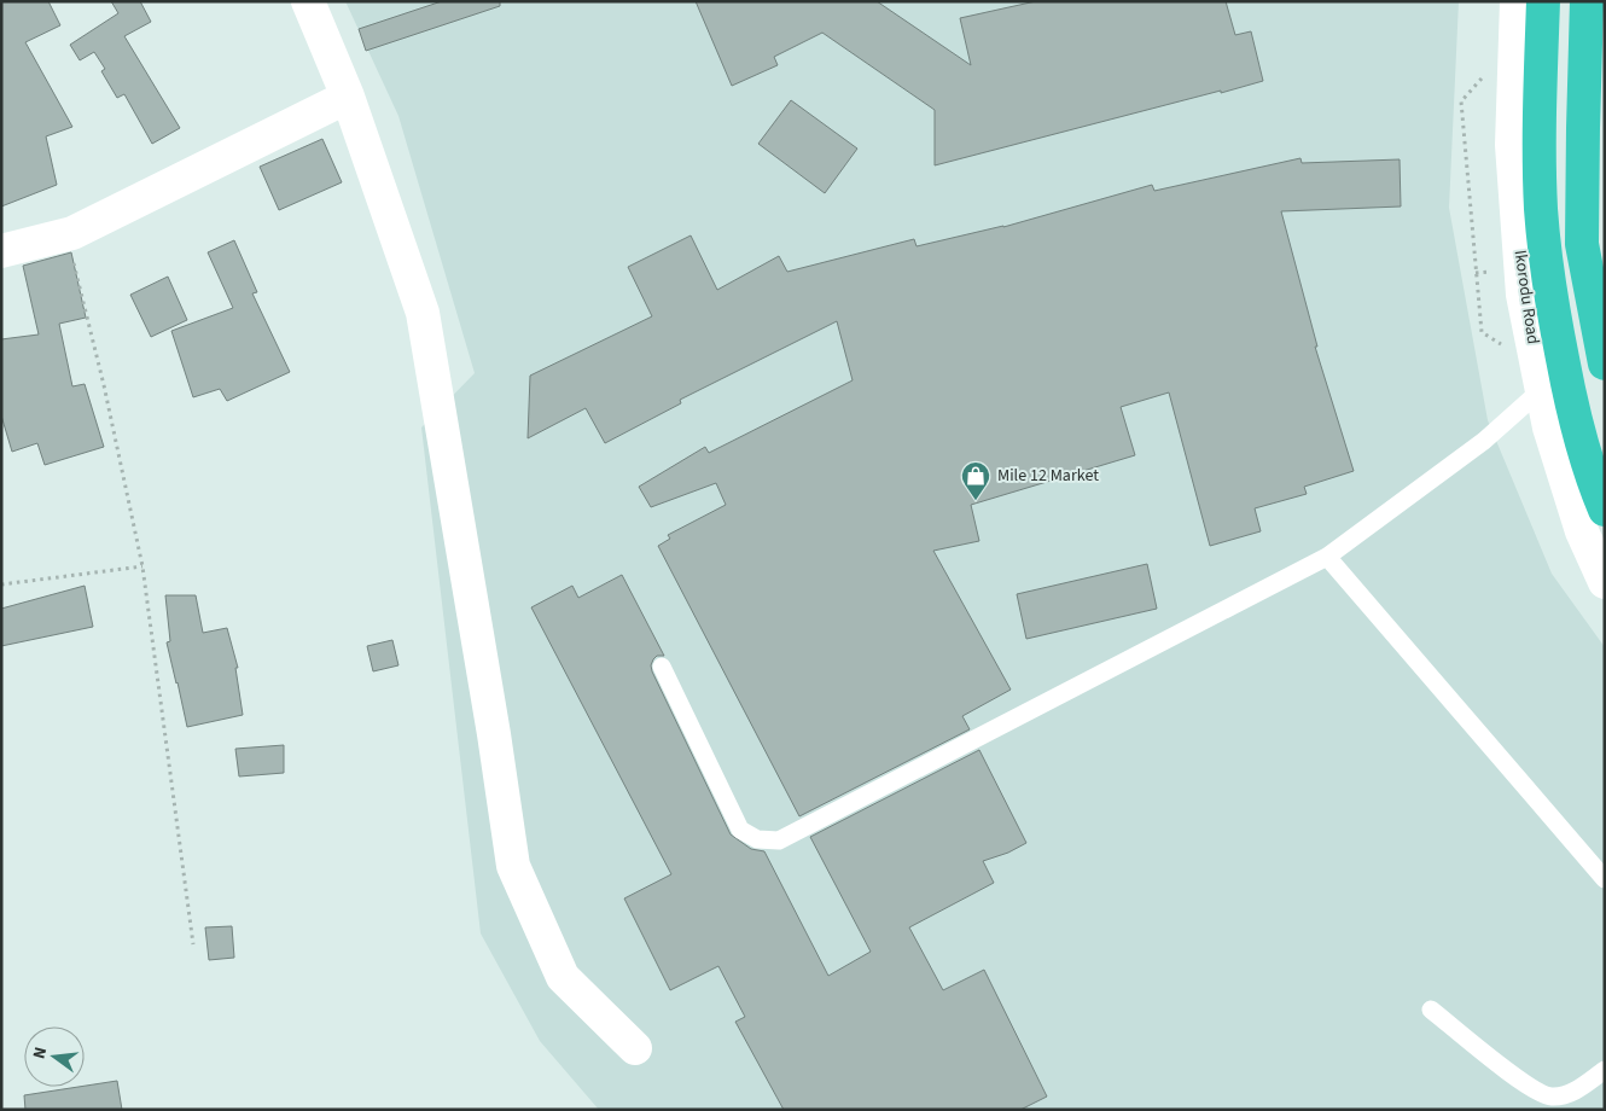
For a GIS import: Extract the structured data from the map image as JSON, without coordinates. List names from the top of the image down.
{
  "streets": {
    "highway": ["Ikorodu Road"]
  },
  "places": {
    "shop": ["Mile 12 Market"]
  },
  "north": "left"
}
